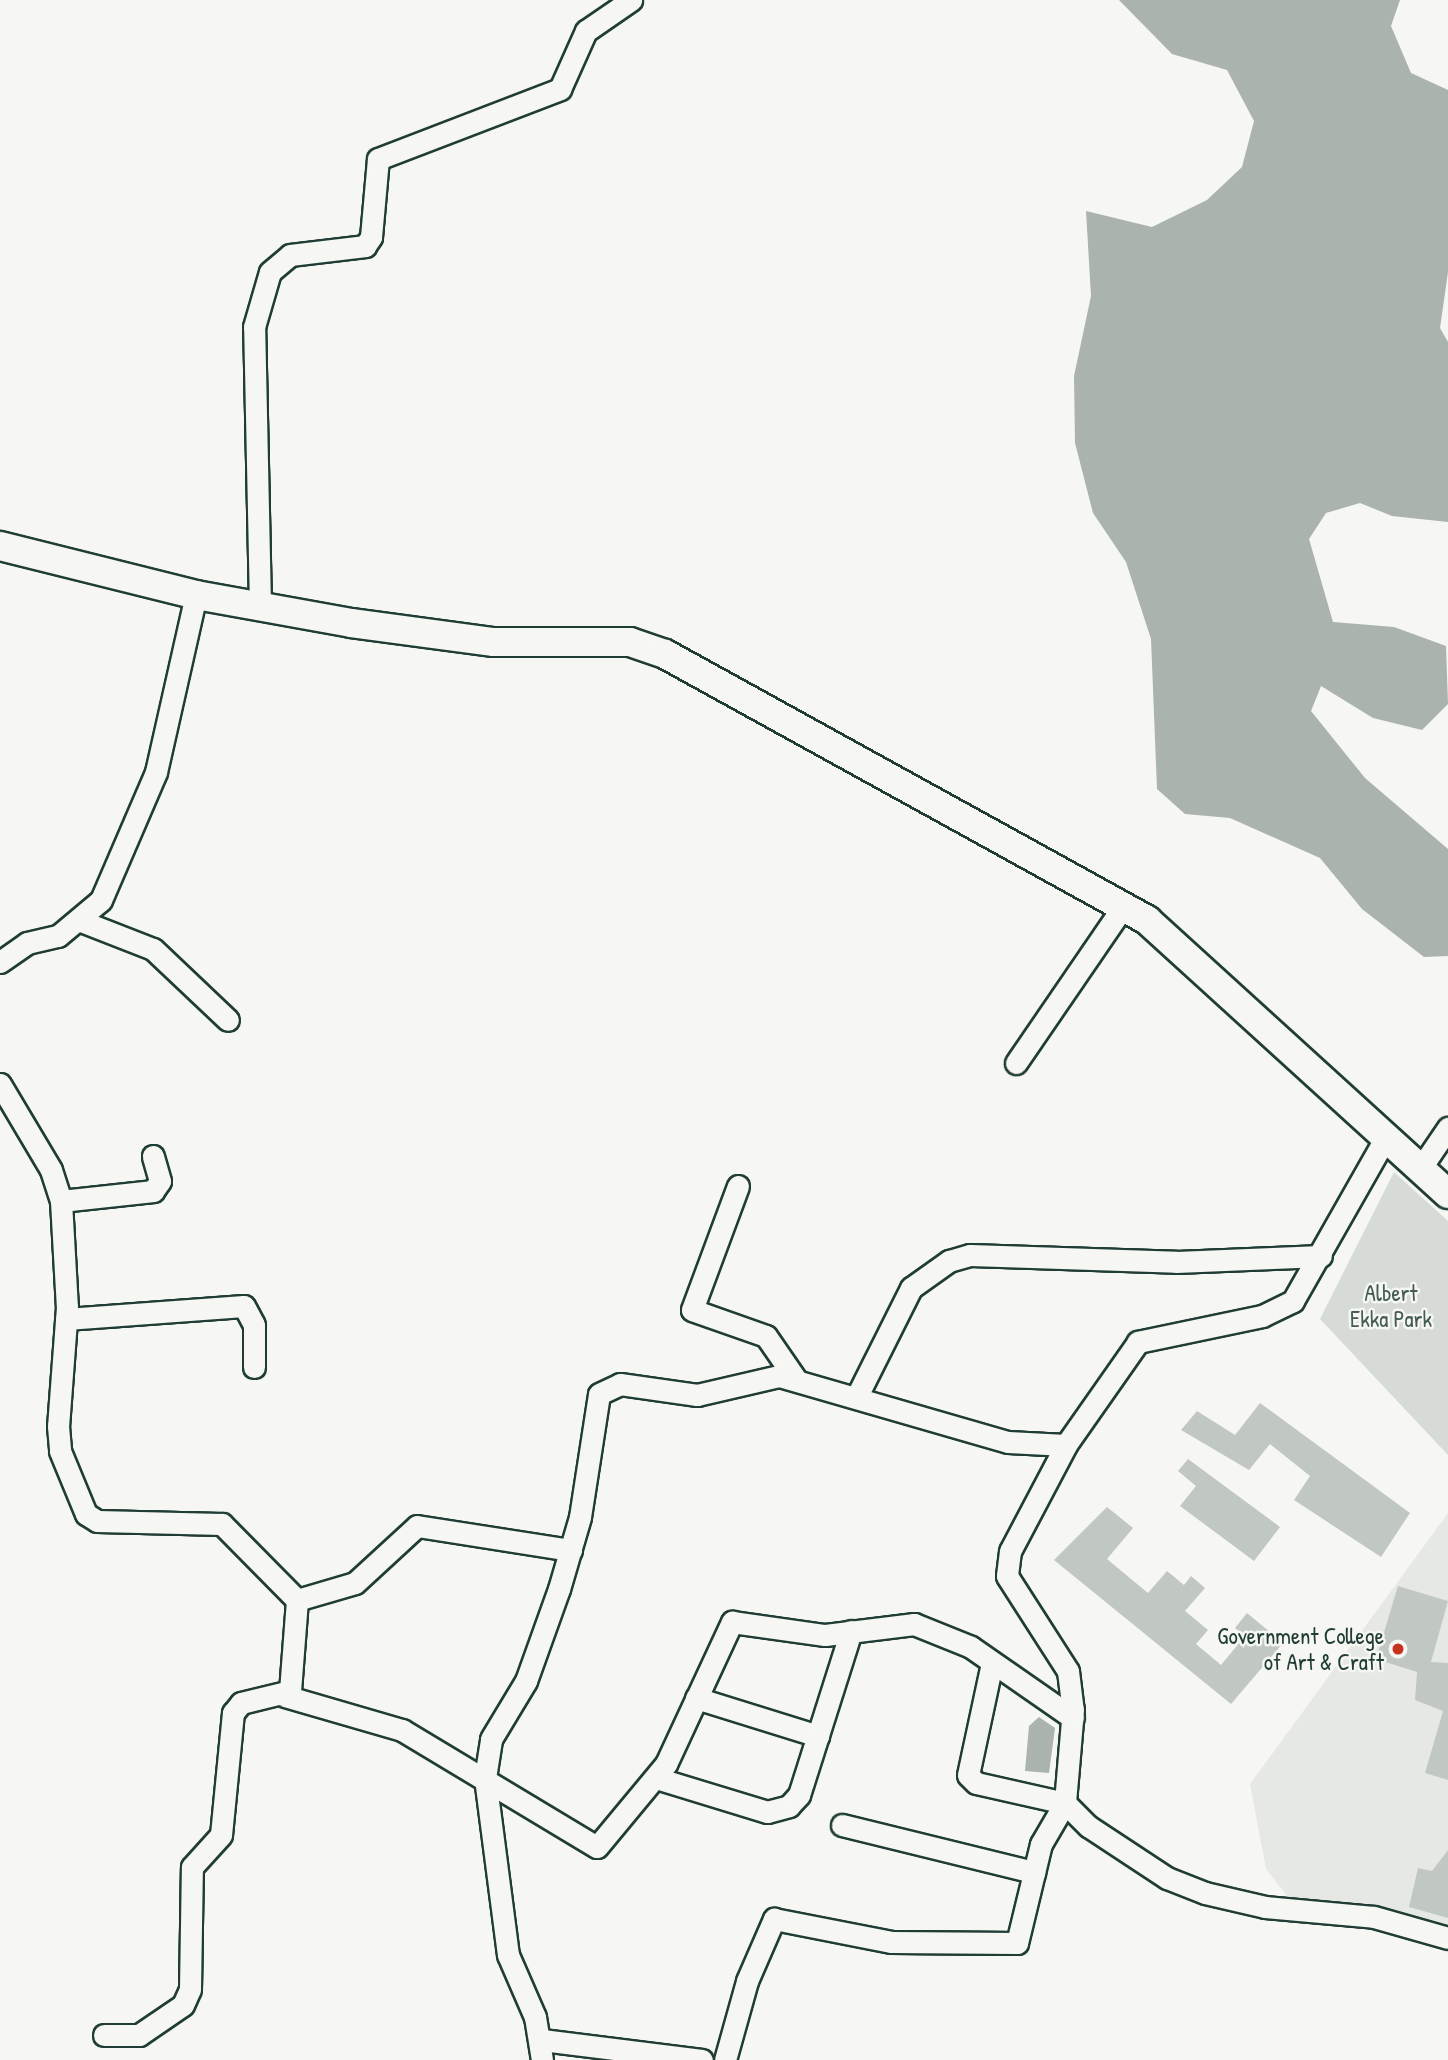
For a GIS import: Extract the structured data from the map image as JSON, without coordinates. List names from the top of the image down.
{
  "parks": ["Albert Ekka Park"],
  "places": ["Government College of Art & Craft"]
}
